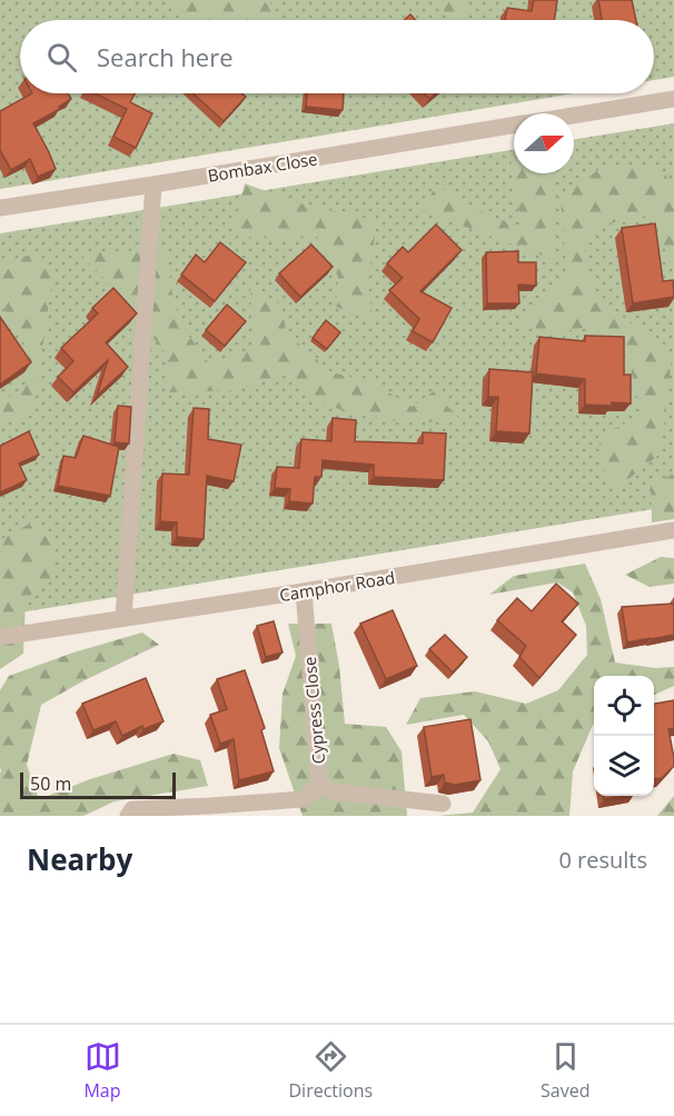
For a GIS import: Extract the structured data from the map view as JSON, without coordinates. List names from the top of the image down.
{
  "streets": {
    "street": ["Bombax Close", "Camphor Road", "Cypress Close"]
  },
  "crossings": [
    ["Camphor Road", "Cypress Close"]
  ],
  "scale_bar": "50 m",
  "north": "right",
  "page": {
    "search": "Search here",
    "scale": "50 m",
    "heading": ["Nearby", "0 results"],
    "nav": ["Map", "Directions", "Saved"]
  }
}
